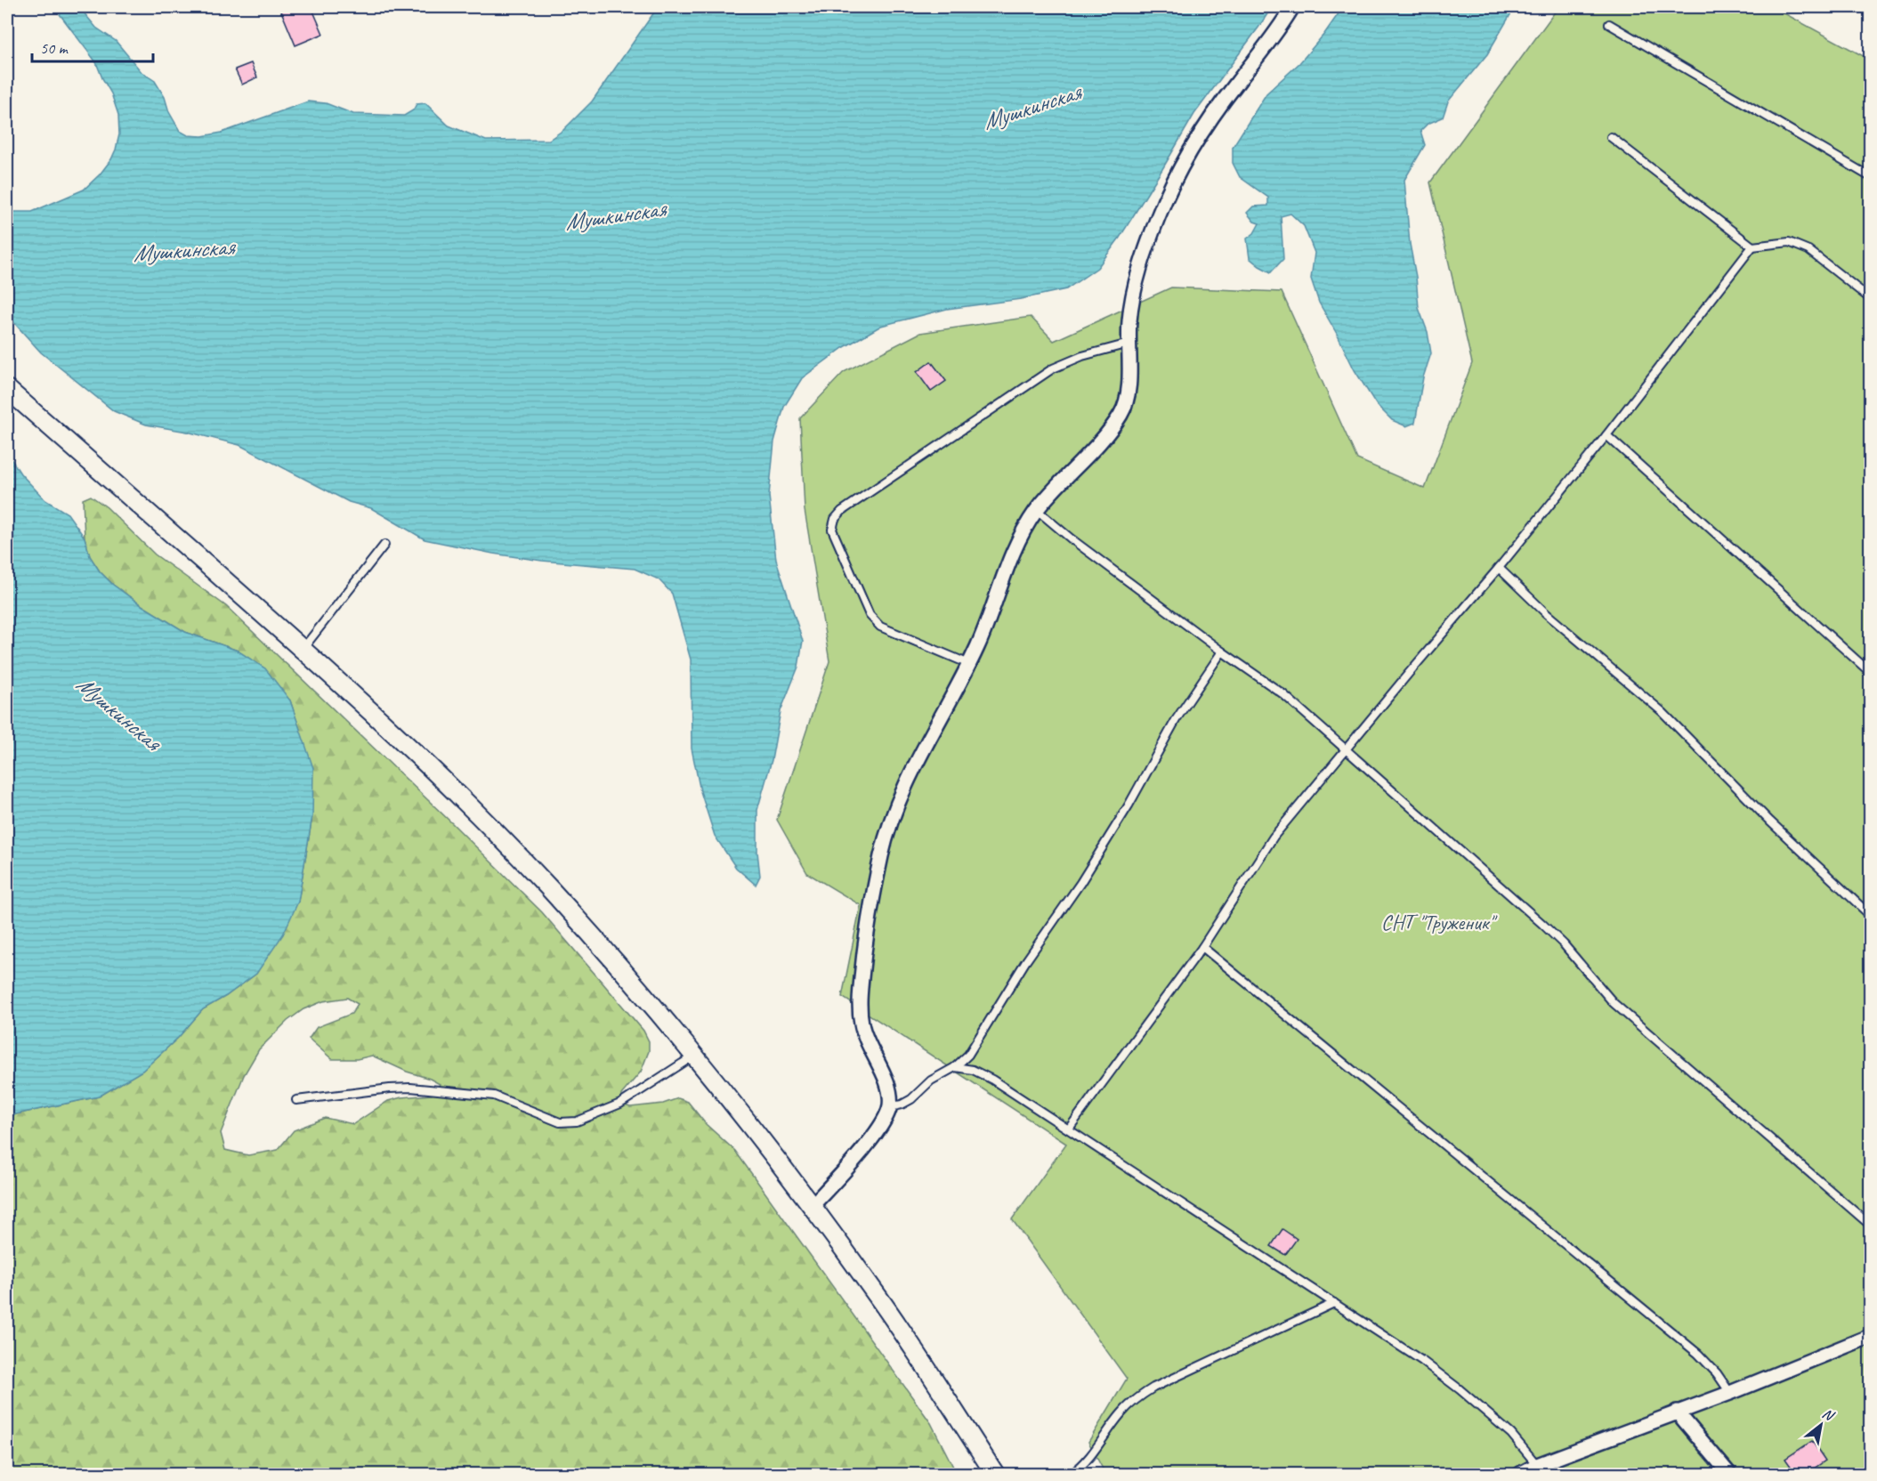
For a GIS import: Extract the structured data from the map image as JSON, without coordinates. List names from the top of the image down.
{
  "water": ["Мушкинская"],
  "parks": ["СНТ \"Труженик\""],
  "scale_bar": "50 m",
  "north": "top right"
}
